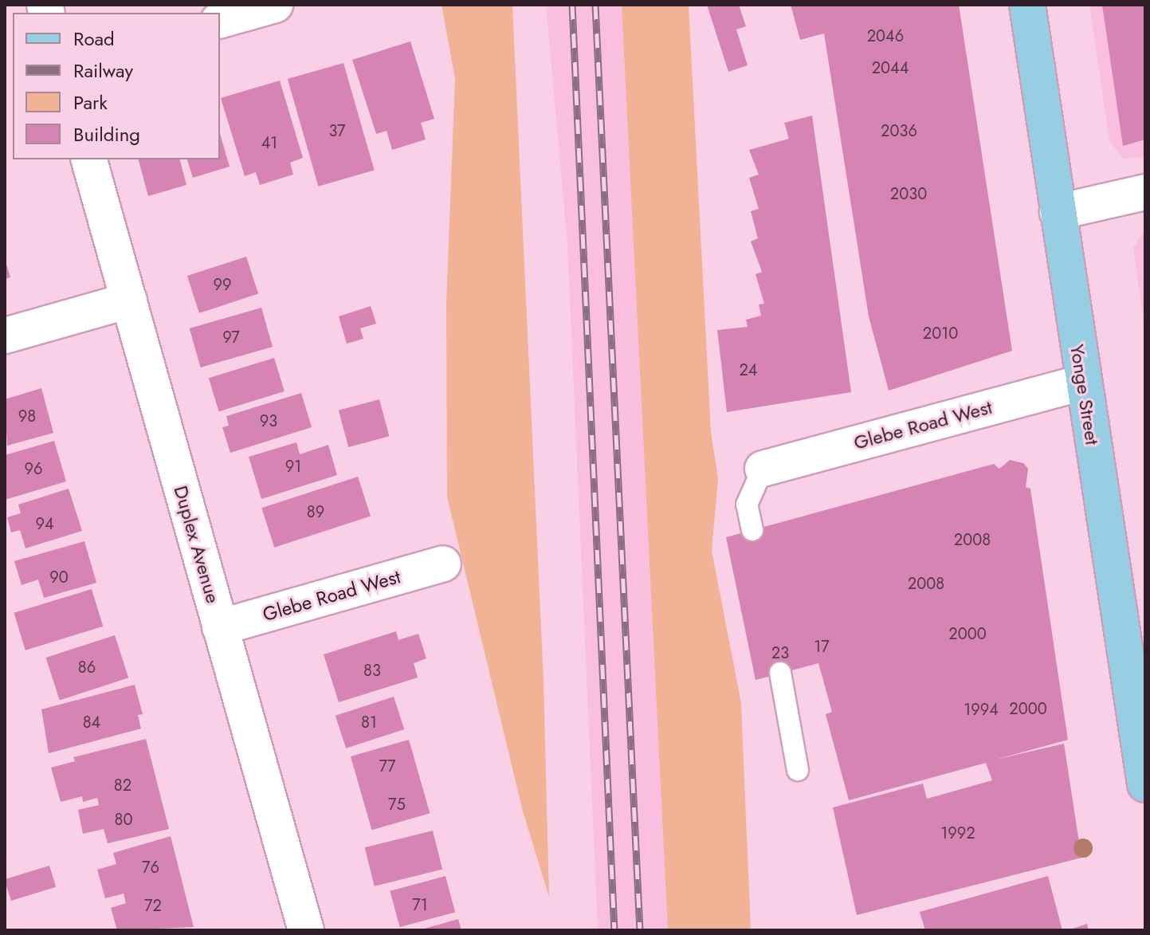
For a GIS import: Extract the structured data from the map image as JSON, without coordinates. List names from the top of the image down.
{
  "streets": {
    "main road": ["Yonge Street"],
    "street": ["Glebe Road West", "Duplex Avenue"]
  },
  "crossings": [
    ["Yonge Street", "Glebe Road West"],
    ["Glebe Road West", "Duplex Avenue"]
  ],
  "house_numbers": [
    "2046",
    "2044",
    "37",
    "2036",
    "41",
    "2030",
    "99",
    "2010",
    "97",
    "24",
    "98",
    "93",
    "91",
    "96",
    "89",
    "94",
    "2008",
    "90",
    "2008",
    "2000",
    "17",
    "23",
    "86",
    "83",
    "2000",
    "1994",
    "84",
    "81",
    "77",
    "82",
    "75",
    "80",
    "1992",
    "76",
    "71",
    "72"
  ],
  "legend": [
    "Road",
    "Railway",
    "Park",
    "Building"
  ]
}
